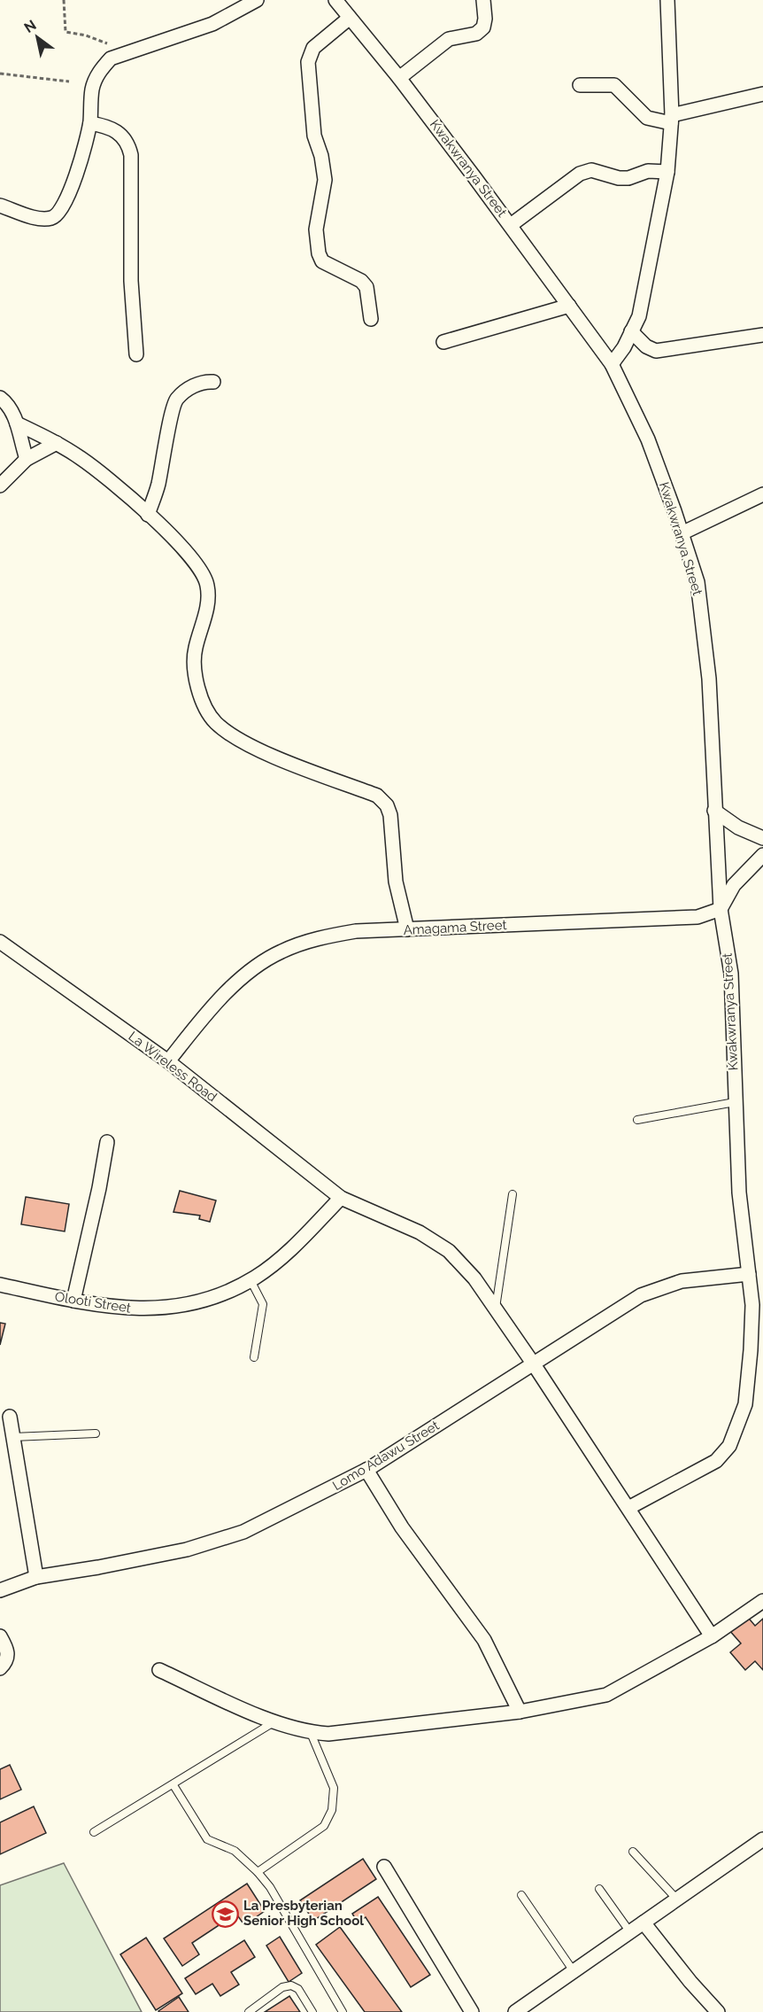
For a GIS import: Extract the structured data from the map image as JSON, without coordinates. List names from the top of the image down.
{
  "streets": {
    "street": [
      "Kwakwranya Street",
      "Amagama Street",
      "La Wireless Road",
      "Olooti Street",
      "Lomo Adawu Street"
    ]
  },
  "crossings": [
    ["Kwakwranya Street", "Amagama Street"],
    ["Kwakwranya Street", "La Wireless Road"],
    ["Kwakwranya Street", "Lomo Adawu Street"],
    ["Amagama Street", "La Wireless Road"],
    ["La Wireless Road", "Olooti Street"],
    ["La Wireless Road", "Lomo Adawu Street"]
  ],
  "places": {
    "school or university": ["La Presbyterian Senior High School"]
  },
  "north": "top left"
}
